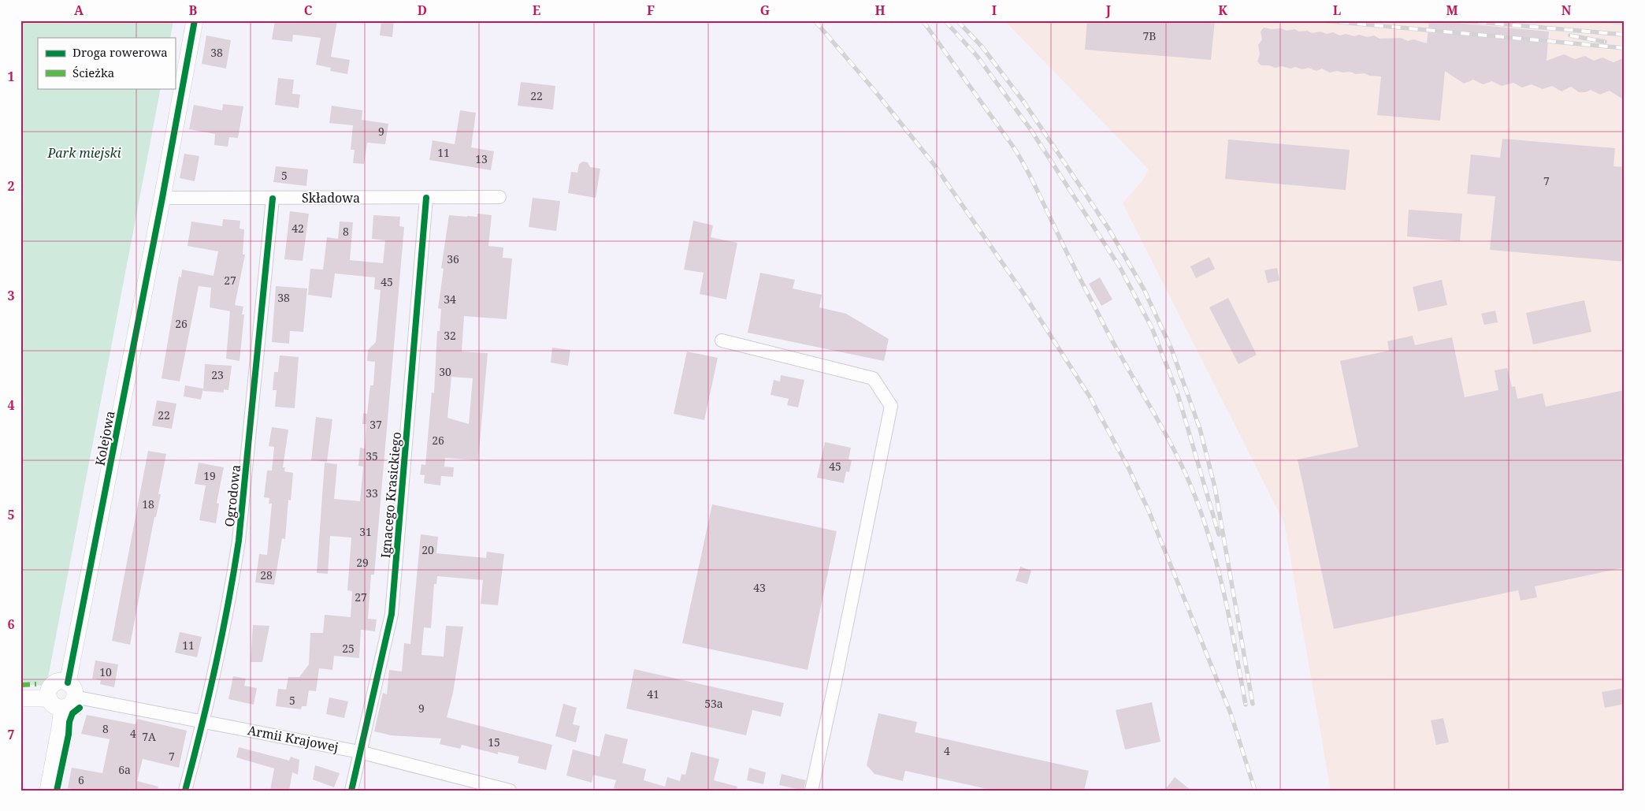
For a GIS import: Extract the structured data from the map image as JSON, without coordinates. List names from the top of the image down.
{
  "streets": {
    "street": [
      "Składowa",
      "Kolejowa",
      "Ignacego Krasickiego",
      "Ogrodowa",
      "Armii Krajowej"
    ]
  },
  "crossings": [
    ["Składowa", "Kolejowa"],
    ["Składowa", "Ignacego Krasickiego"],
    ["Składowa", "Ogrodowa"],
    ["Kolejowa", "Armii Krajowej"],
    ["Ignacego Krasickiego", "Armii Krajowej"],
    ["Ogrodowa", "Armii Krajowej"]
  ],
  "parks": ["Park miejski"],
  "house_numbers": [
    "7B",
    "38",
    "22",
    "9",
    "11",
    "13",
    "5",
    "7",
    "42",
    "8",
    "36",
    "27",
    "45",
    "38",
    "34",
    "26",
    "32",
    "30",
    "23",
    "22",
    "37",
    "26",
    "35",
    "45",
    "19",
    "33",
    "18",
    "31",
    "20",
    "29",
    "28",
    "43",
    "27",
    "11",
    "25",
    "10",
    "41",
    "5",
    "53a",
    "9",
    "8",
    "4",
    "7A",
    "15",
    "4",
    "7",
    "6a",
    "6"
  ],
  "legend": ["Droga rowerowa", "Ścieżka"],
  "grid": {
    "columns": [
      "A",
      "B",
      "C",
      "D",
      "E",
      "F",
      "G",
      "H",
      "I",
      "J",
      "K",
      "L",
      "M",
      "N"
    ],
    "rows": [
      "1",
      "2",
      "3",
      "4",
      "5",
      "6",
      "7"
    ]
  }
}
